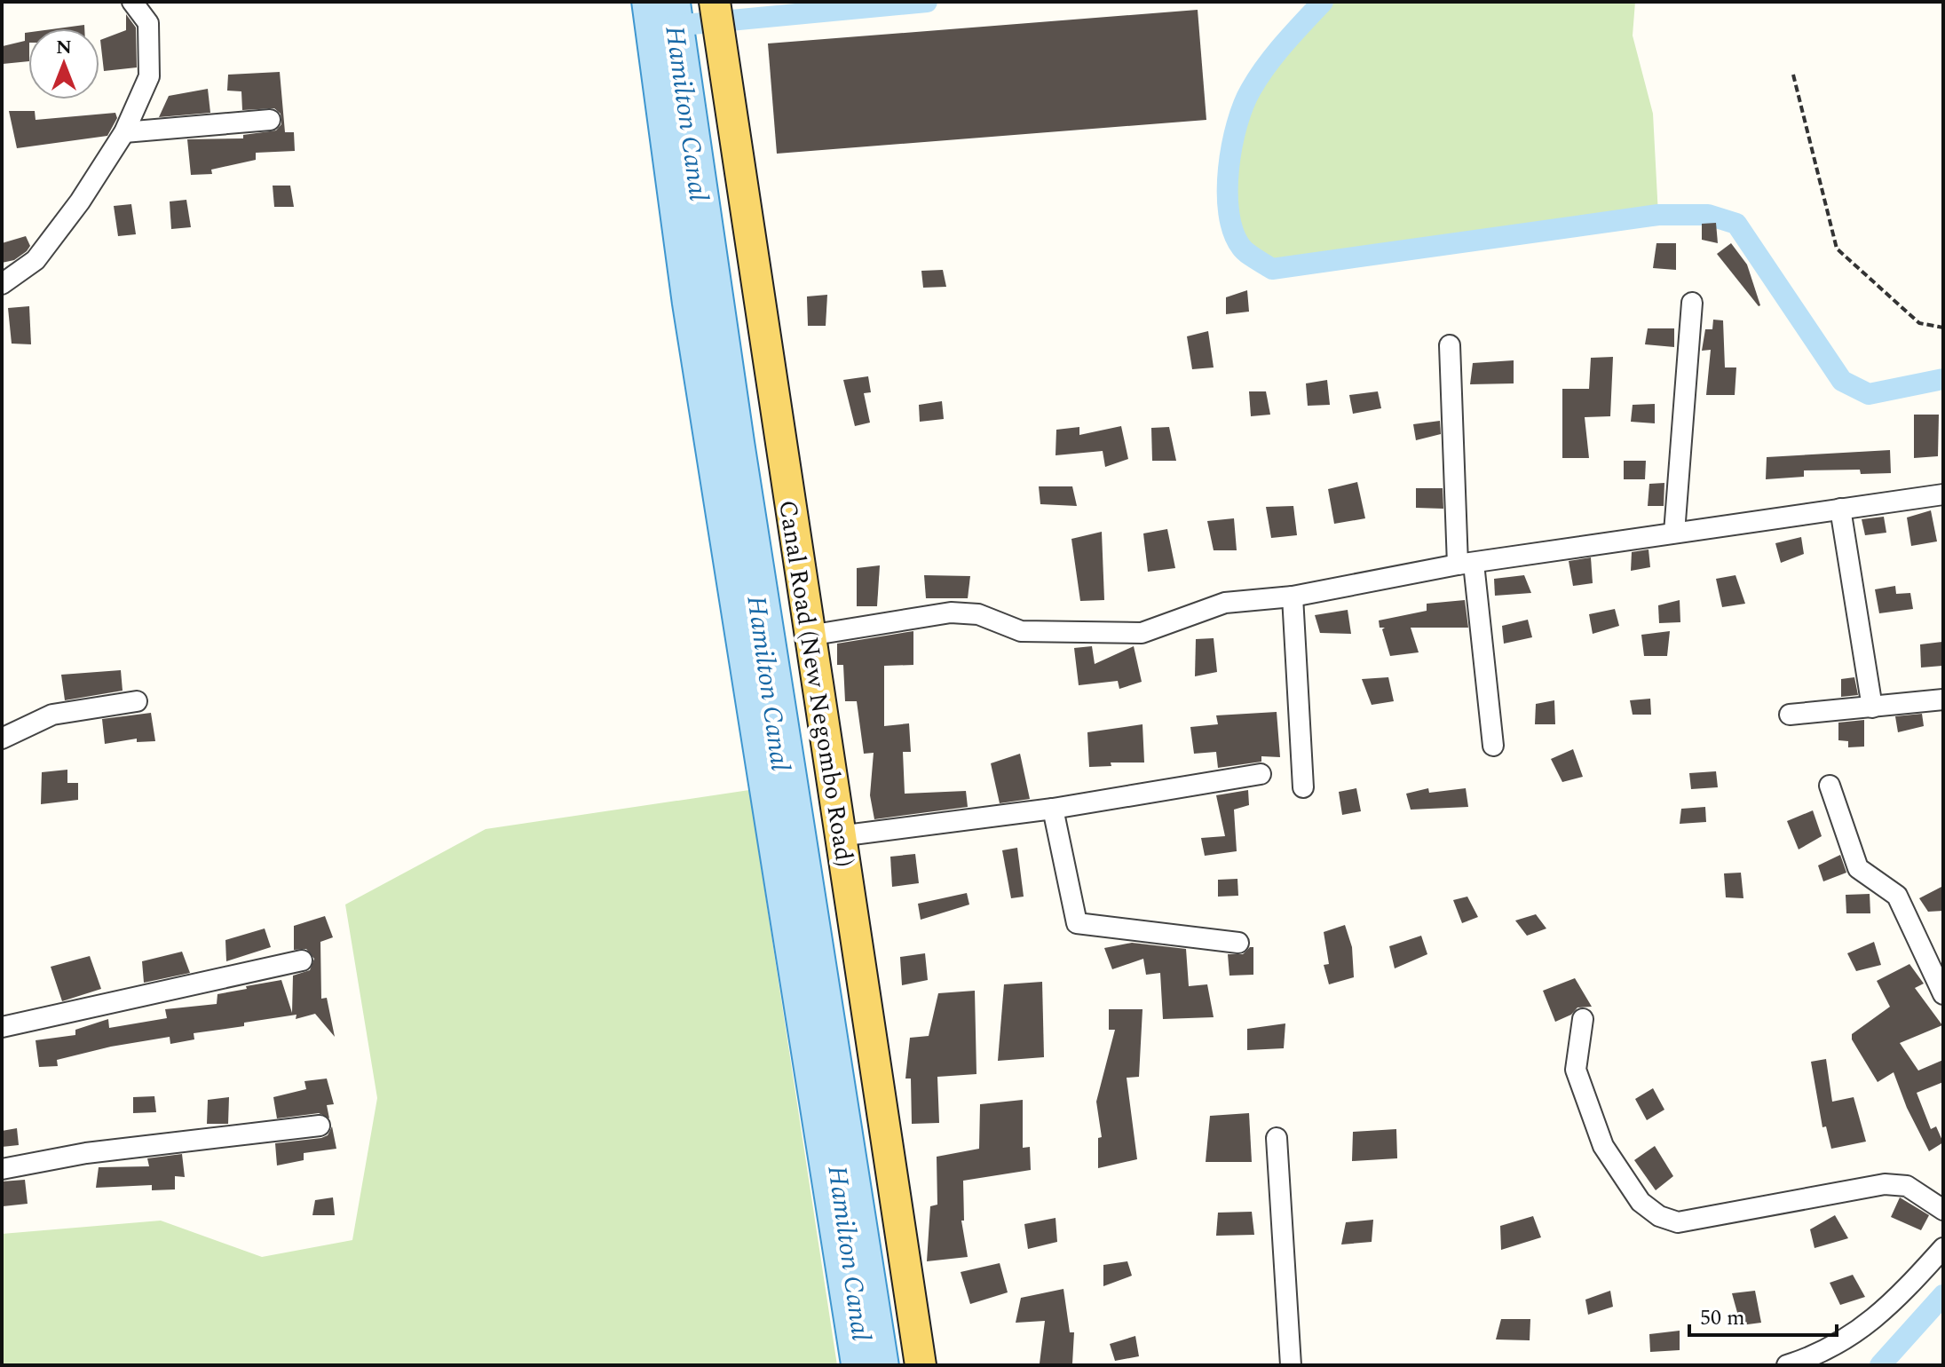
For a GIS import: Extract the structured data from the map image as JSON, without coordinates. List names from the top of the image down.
{
  "streets": {
    "main road": ["Canal Road (New Negombo Road)"]
  },
  "water": ["Hamilton Canal"],
  "scale_bar": "50 m",
  "north": "top"
}
